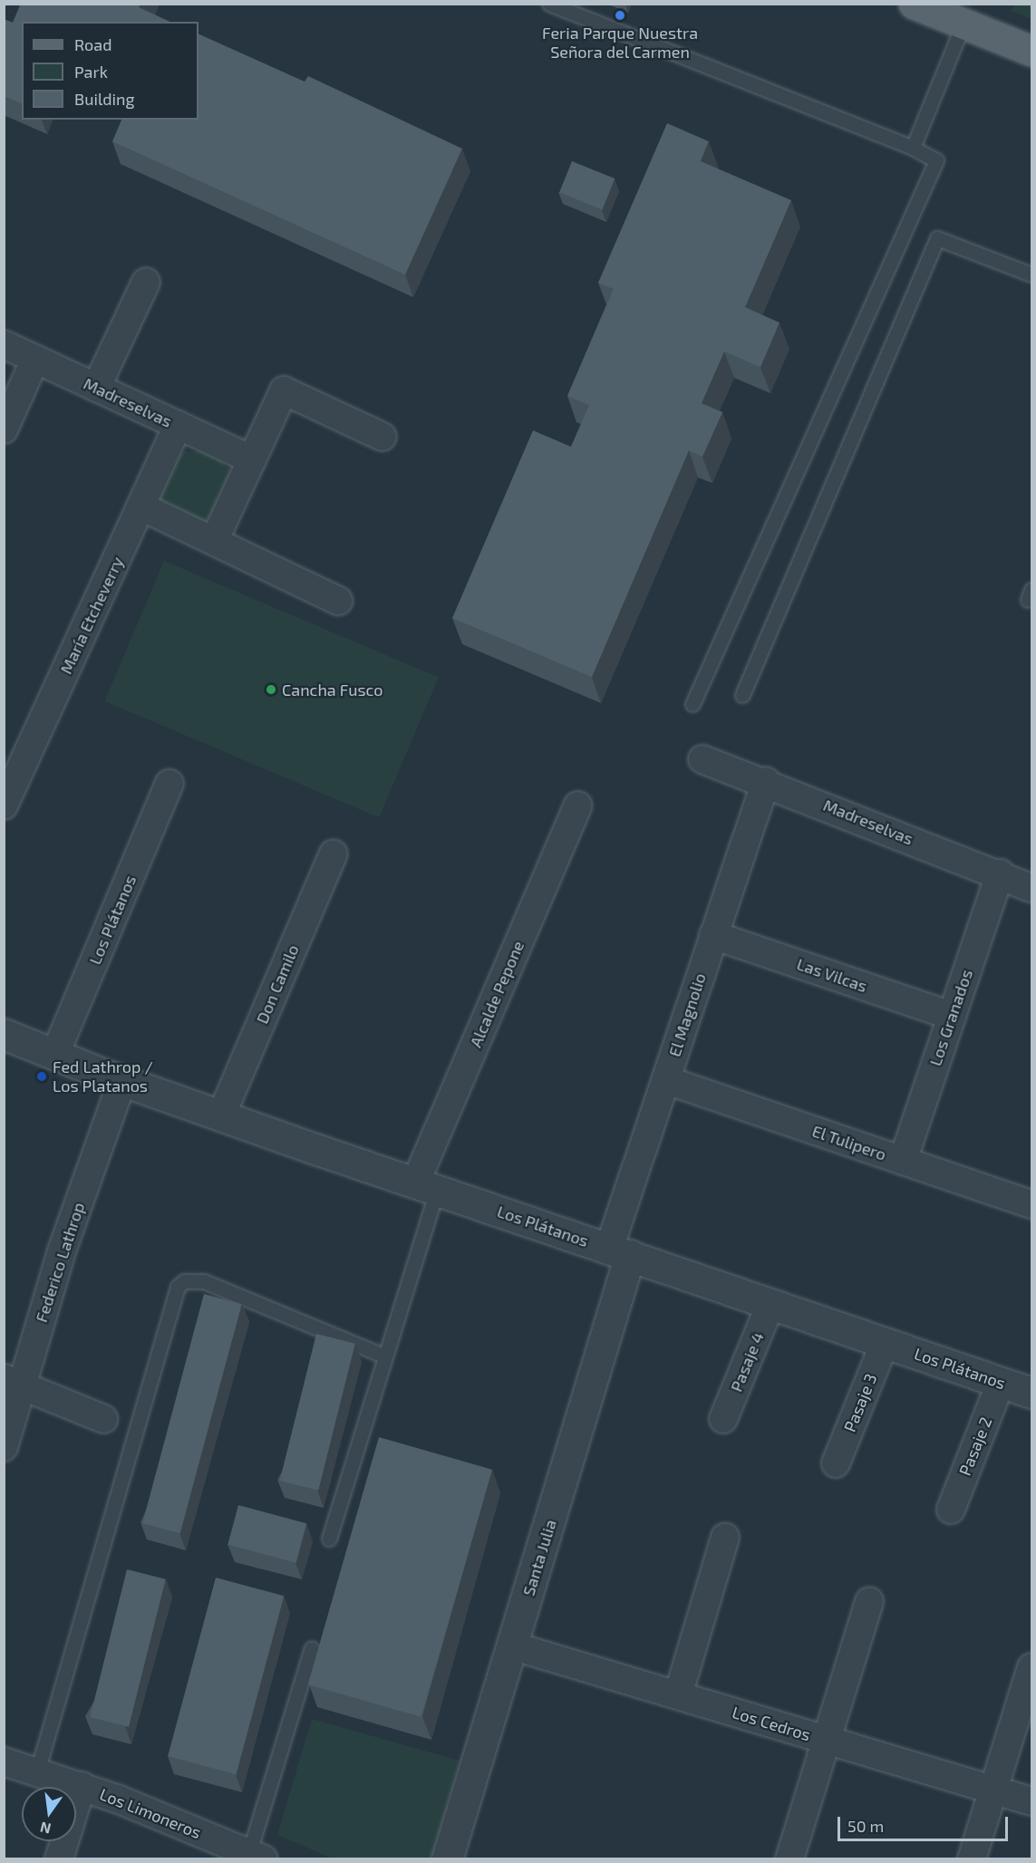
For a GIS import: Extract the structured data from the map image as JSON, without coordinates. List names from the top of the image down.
{
  "streets": {
    "street": [
      "Madreselvas",
      "María Etcheverry",
      "Los Plátanos",
      "Las Vilcas",
      "Don Camilo",
      "Alcalde Pepone",
      "El Magnolio",
      "Los Granados",
      "El Tulipero",
      "Federico Lathrop",
      "Pasaje 4",
      "Pasaje 3",
      "Pasaje 2",
      "Santa Julia",
      "Los Cedros",
      "Los Limoneros"
    ]
  },
  "crossings": [
    ["Madreselvas", "María Etcheverry"],
    ["Madreselvas", "El Magnolio"],
    ["Madreselvas", "Los Granados"],
    ["Los Plátanos", "Don Camilo"],
    ["Los Plátanos", "Alcalde Pepone"],
    ["Los Plátanos", "El Magnolio"],
    ["Los Plátanos", "Federico Lathrop"],
    ["Los Plátanos", "Pasaje 4"],
    ["Los Plátanos", "Pasaje 3"],
    ["Los Plátanos", "Pasaje 2"],
    ["Los Plátanos", "Santa Julia"],
    ["Las Vilcas", "El Magnolio"],
    ["Las Vilcas", "Los Granados"],
    ["El Magnolio", "El Tulipero"],
    ["El Magnolio", "Santa Julia"],
    ["Los Granados", "El Tulipero"],
    ["Santa Julia", "Los Cedros"]
  ],
  "places": ["Feria Parque Nuestra Señora del Carmen", "Cancha Fusco", "Fed Lathrop / Los Platanos"],
  "legend": ["Road", "Park", "Building"],
  "scale_bar": "50 m",
  "north": "bottom"
}
